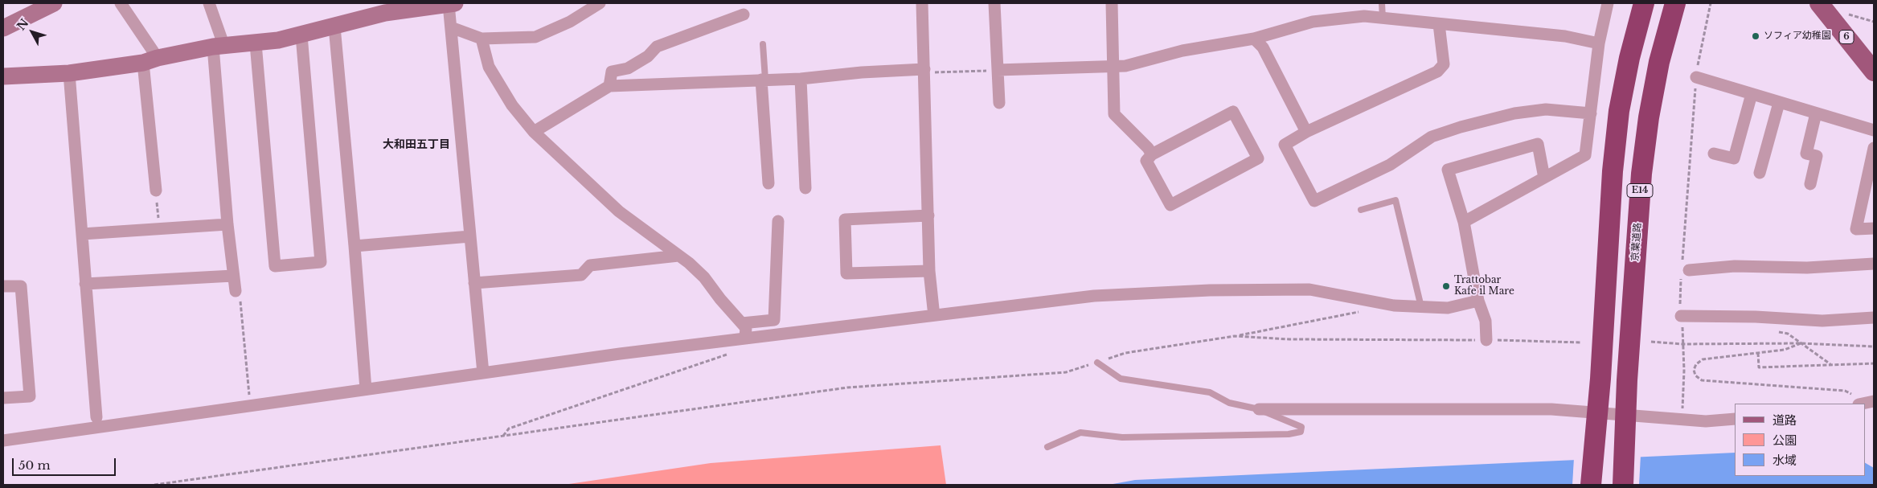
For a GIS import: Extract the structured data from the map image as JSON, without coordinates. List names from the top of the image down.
{
  "streets": {
    "highway": ["E14", "京葉道路"],
    "main road": ["6"]
  },
  "districts": ["大和田五丁目"],
  "places": ["ソフィア幼稚園", "Trattobar Kafe il Mare"],
  "legend": ["道路", "公園", "水域"],
  "scale_bar": "50 m",
  "north": "top left"
}
